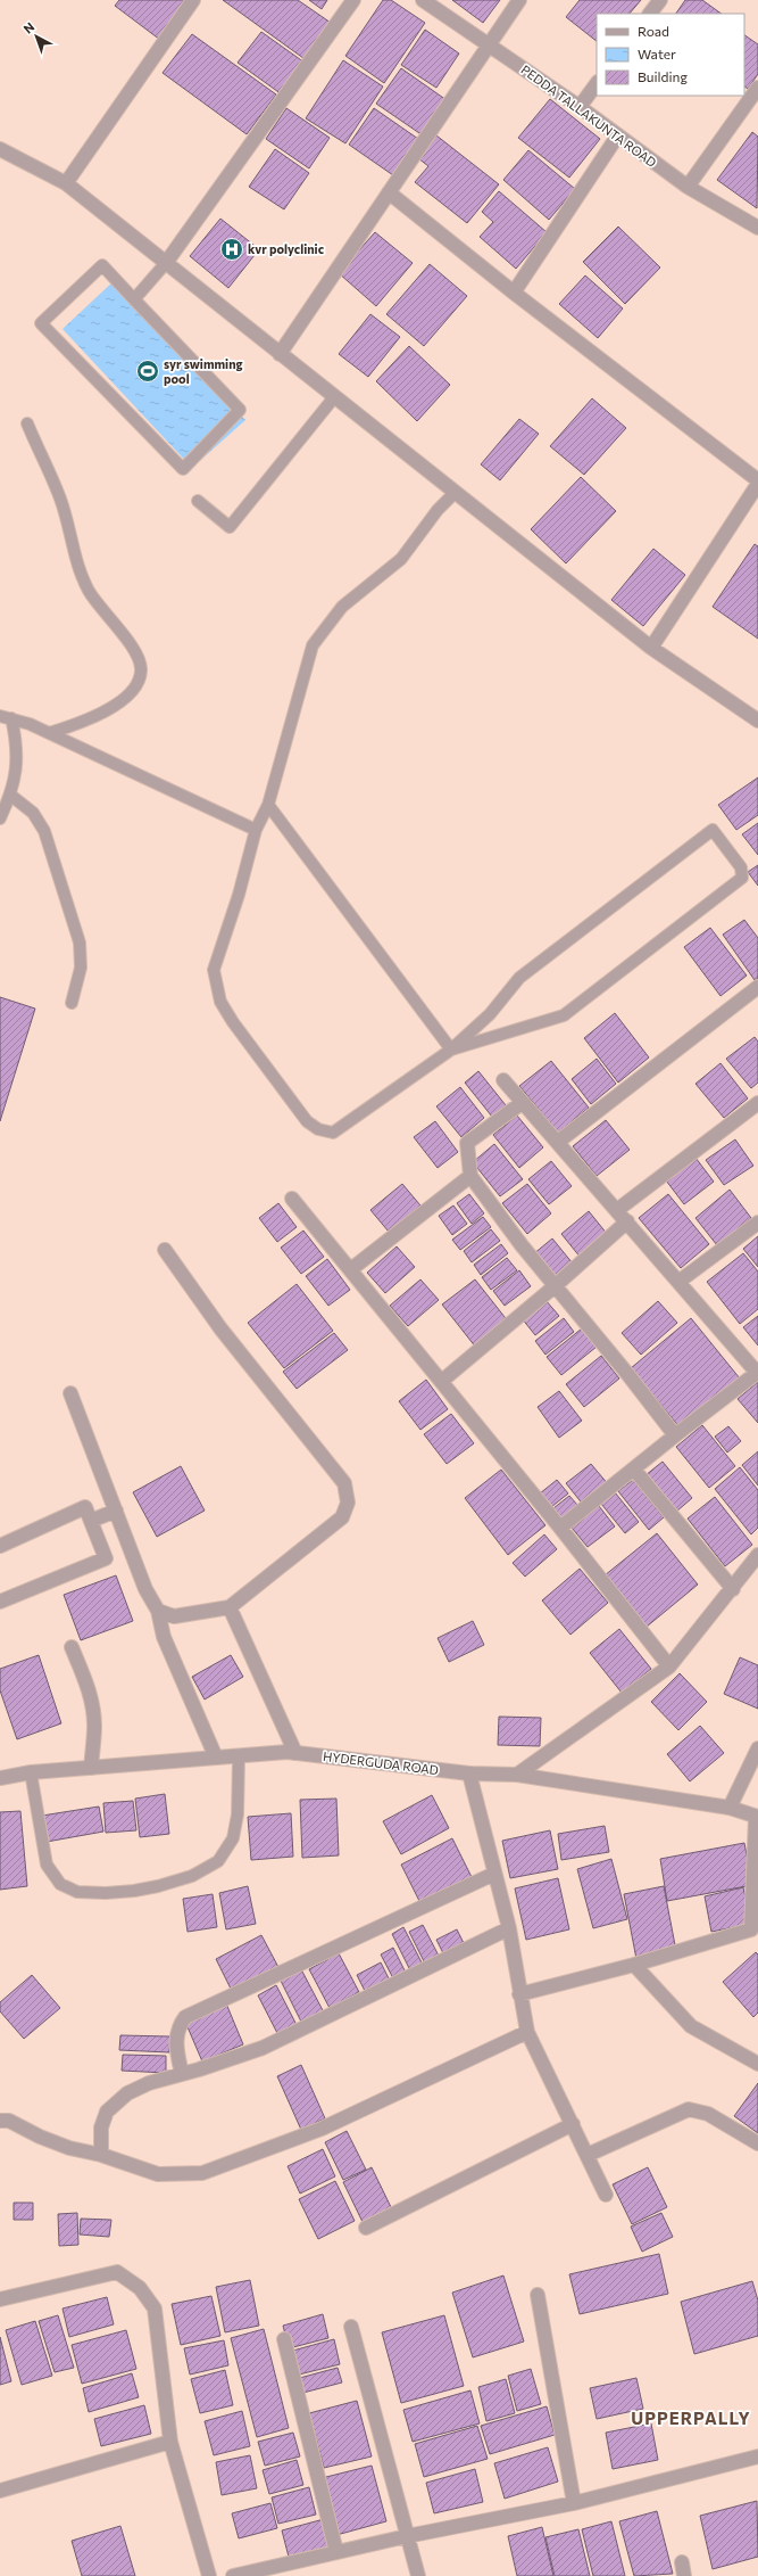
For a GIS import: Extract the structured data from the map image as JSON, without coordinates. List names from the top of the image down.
{
  "streets": {
    "street": ["PEDDA TALLAKUNTA ROAD", "HYDERGUDA ROAD"]
  },
  "districts": ["UPPERPALLY"],
  "places": {
    "hospital": ["kvr polyclinic"],
    "sports": ["syr swimming pool"]
  },
  "legend": ["Road", "Water", "Building"],
  "north": "top left"
}
